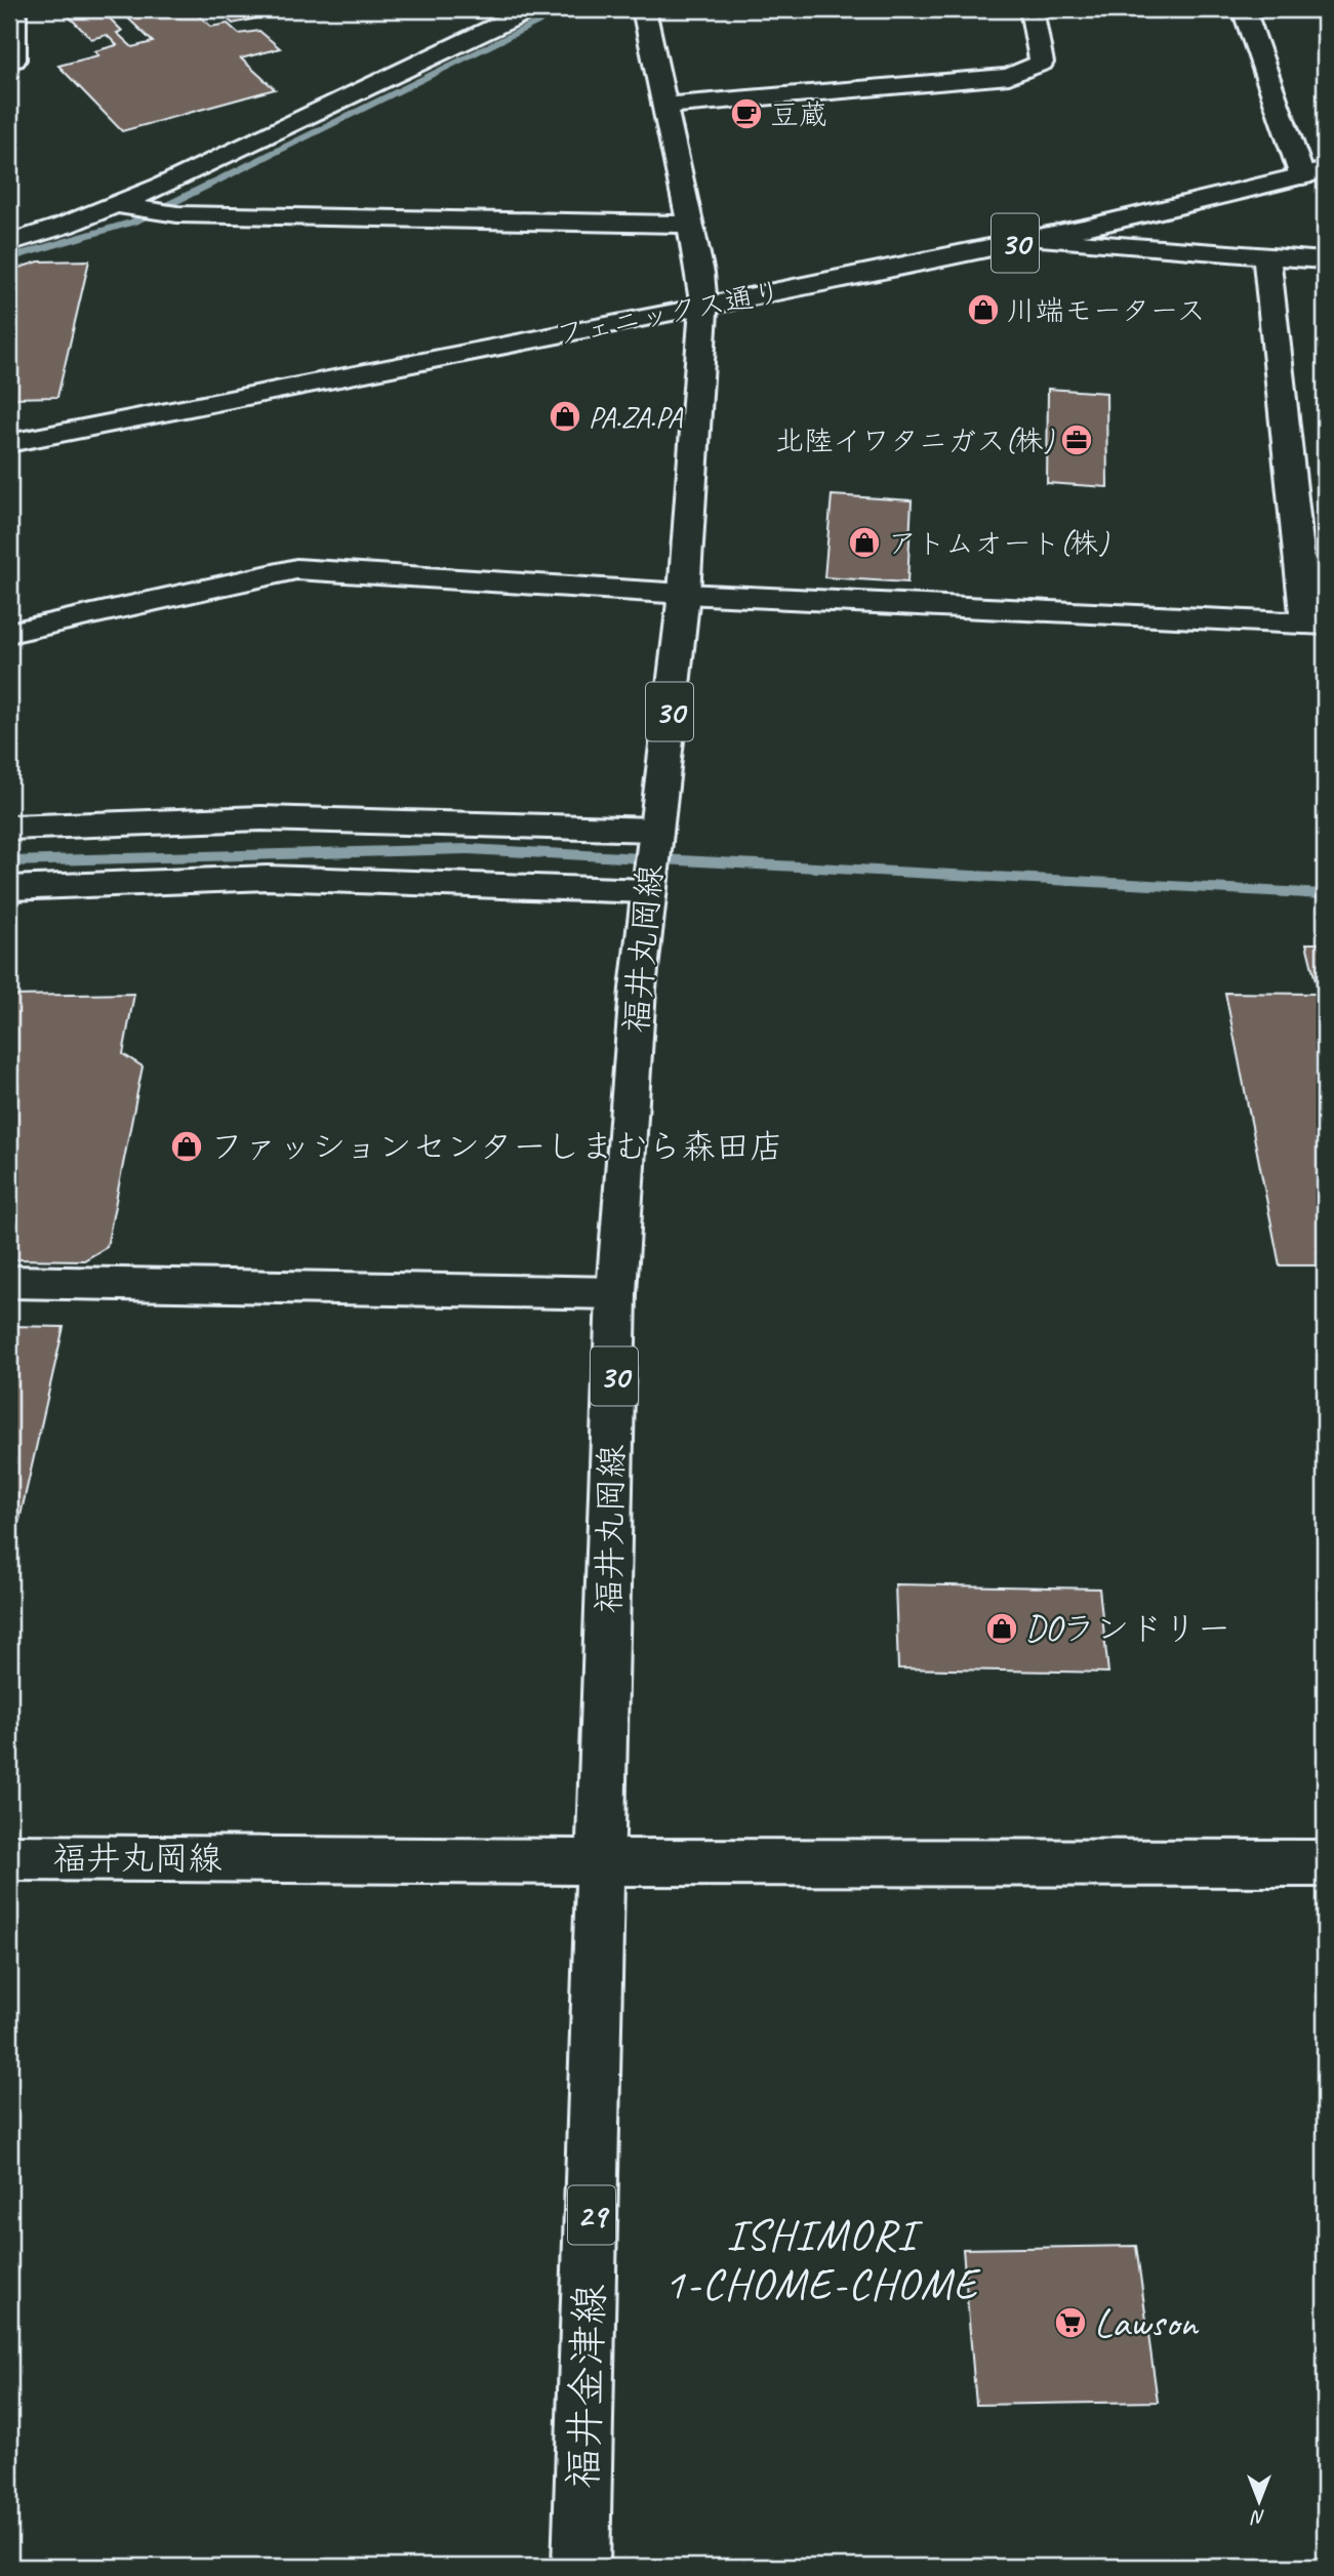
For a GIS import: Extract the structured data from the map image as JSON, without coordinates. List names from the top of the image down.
{
  "streets": {
    "street": [
      "30",
      "フェニックス通り",
      "福井丸岡線",
      "29",
      "福井金津線"
    ]
  },
  "crossings": [
    ["フェニックス通り", "福井丸岡線"],
    ["福井丸岡線", "福井金津線"]
  ],
  "districts": ["ISHIMORI 1-CHOME-CHOME"],
  "places": {
    "cafe": ["豆蔵"],
    "shop": [
      "川端モータース",
      "PA.ZA.PA",
      "アトムオート(株)",
      "ファッションセンターしまむら森田店",
      "DOランドリー"
    ],
    "office": ["北陸イワタニガス(株)"],
    "supermarket": ["Lawson"]
  },
  "north": "bottom"
}
